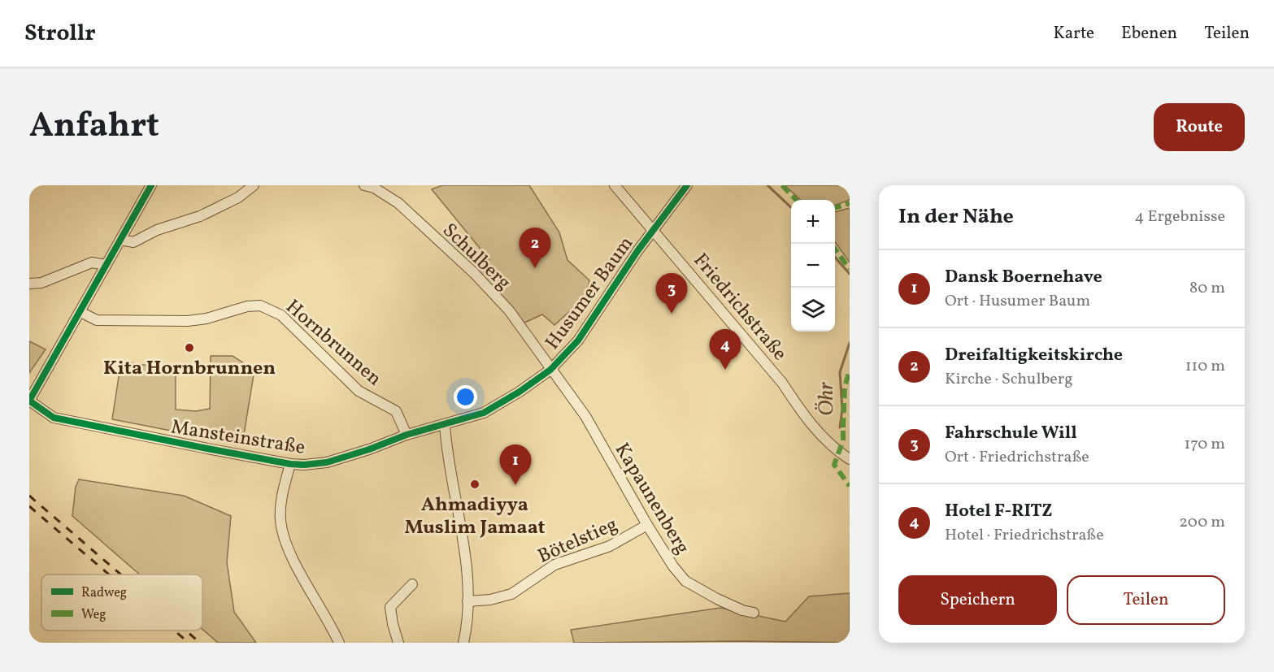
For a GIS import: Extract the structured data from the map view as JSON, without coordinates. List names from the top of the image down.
{
  "streets": {
    "street": [
      "Schulberg",
      "Husumer Baum",
      "Friedrichstraße",
      "Hornbrunnen",
      "Mansteinstraße",
      "Kapaunenberg",
      "Bötelstieg"
    ]
  },
  "crossings": [
    ["Schulberg", "Husumer Baum"],
    ["Schulberg", "Kapaunenberg"],
    ["Husumer Baum", "Friedrichstraße"],
    ["Husumer Baum", "Mansteinstraße"],
    ["Husumer Baum", "Kapaunenberg"],
    ["Hornbrunnen", "Mansteinstraße"],
    ["Kapaunenberg", "Bötelstieg"]
  ],
  "water": ["Öhr"],
  "places": ["Kita Hornbrunnen", "Ahmadiyya Muslim Jamaat"],
  "legend": ["Radweg", "Weg"],
  "page": {
    "header": "Strollr",
    "nav": ["Karte", "Ebenen", "Teilen"],
    "title": "Anfahrt",
    "buttons": [
      "Route",
      ["Speichern", "Teilen"]
    ],
    "heading": ["In der Nähe", "4 Ergebnisse"],
    "map_buttons": ["+", "−"],
    "pins": [
      "2",
      "3",
      "4",
      "1"
    ],
    "list": [
      {
        "mark": "1",
        "name": "Dansk Boernehave",
        "note": "Ort · Husumer Baum",
        "value": "80 m"
      },
      {
        "mark": "2",
        "name": "Dreifaltigkeitskirche",
        "note": "Kirche · Schulberg",
        "value": "110 m"
      },
      {
        "mark": "3",
        "name": "Fahrschule Will",
        "note": "Ort · Friedrichstraße",
        "value": "170 m"
      },
      {
        "mark": "4",
        "name": "Hotel F-RITZ",
        "note": "Hotel · Friedrichstraße",
        "value": "200 m"
      }
    ]
  }
}
